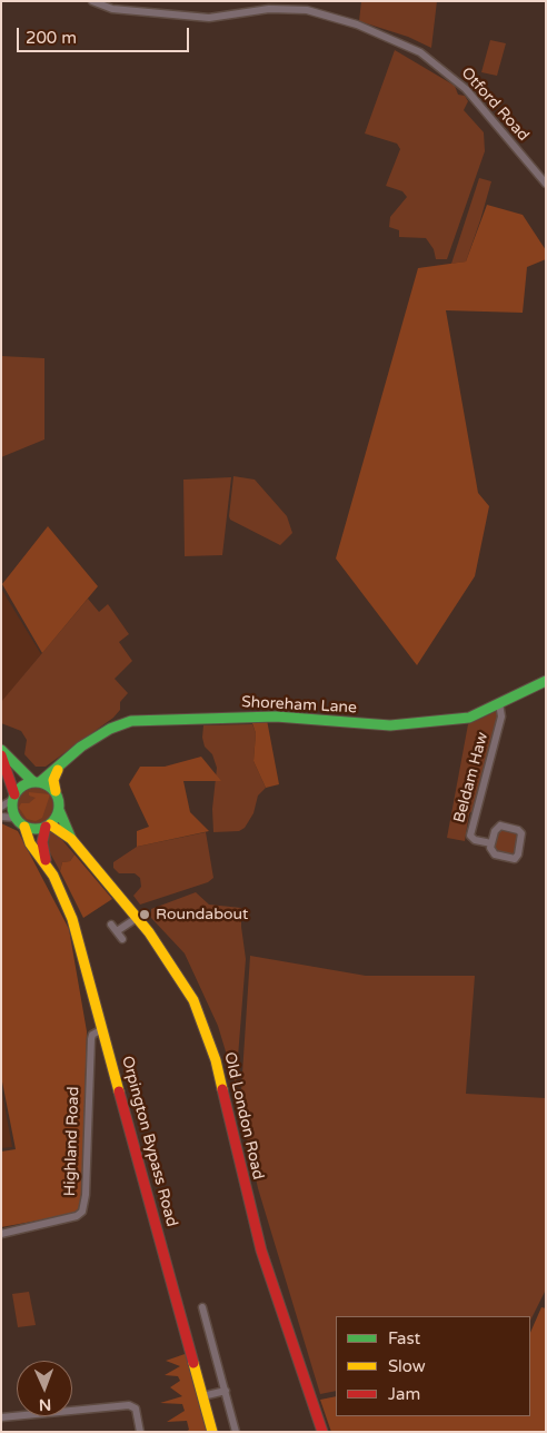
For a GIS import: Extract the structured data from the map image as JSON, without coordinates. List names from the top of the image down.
{
  "streets": {
    "street": [
      "Otford Road",
      "Shoreham Lane",
      "Beldam Haw",
      "Old London Road",
      "Highland Road",
      "Orpington Bypass Road"
    ]
  },
  "crossings": [
    ["Shoreham Lane", "Beldam Haw"],
    ["Shoreham Lane", "Old London Road"],
    ["Shoreham Lane", "Orpington Bypass Road"],
    ["Old London Road", "Orpington Bypass Road"],
    ["Highland Road", "Orpington Bypass Road"]
  ],
  "places": ["Roundabout"],
  "legend": ["Fast", "Slow", "Jam"],
  "scale_bar": "200 m",
  "north": "bottom"
}
